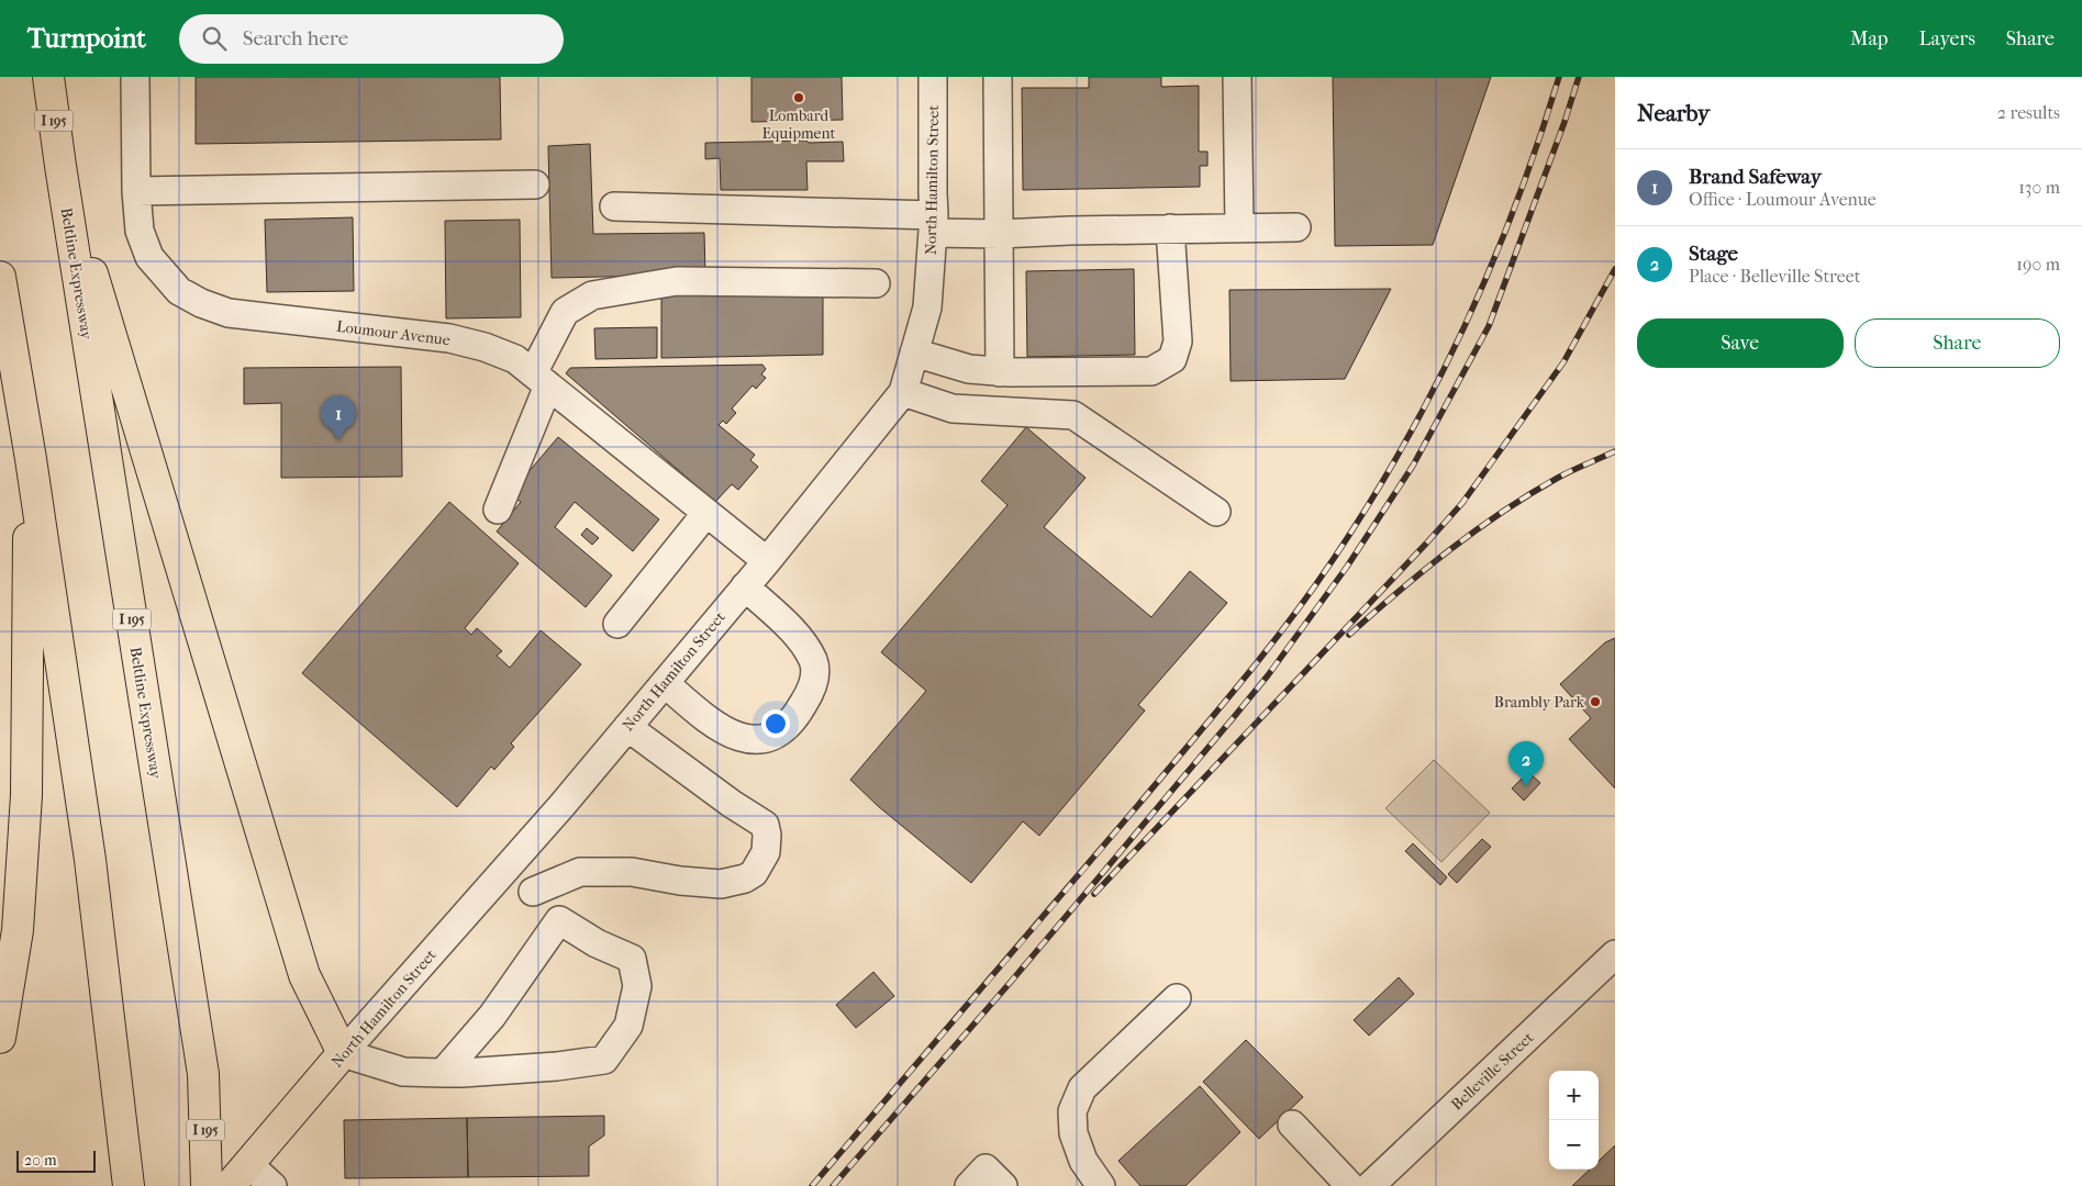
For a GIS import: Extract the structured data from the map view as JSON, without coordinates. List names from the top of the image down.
{
  "streets": {
    "main road": ["I 195", "North Hamilton Street", "Beltline Expressway"],
    "street": ["Loumour Avenue", "Belleville Street"]
  },
  "crossings": [
    ["North Hamilton Street", "Loumour Avenue"]
  ],
  "places": ["Lombard Equipment", "Brambly Park"],
  "scale_bar": "20 m",
  "page": {
    "header": "Turnpoint",
    "search": "Search here",
    "nav": ["Map", "Layers", "Share"],
    "heading": ["Nearby", "2 results"],
    "list": [
      {
        "mark": "1",
        "name": "Brand Safeway",
        "note": "Office · Loumour Avenue",
        "value": "130 m"
      },
      {
        "mark": "2",
        "name": "Stage",
        "note": "Place · Belleville Street",
        "value": "190 m"
      }
    ],
    "buttons": ["Save", "Share"],
    "pins": ["1", "2"],
    "map_buttons": ["+", "−"],
    "scale": "20 m"
  }
}
